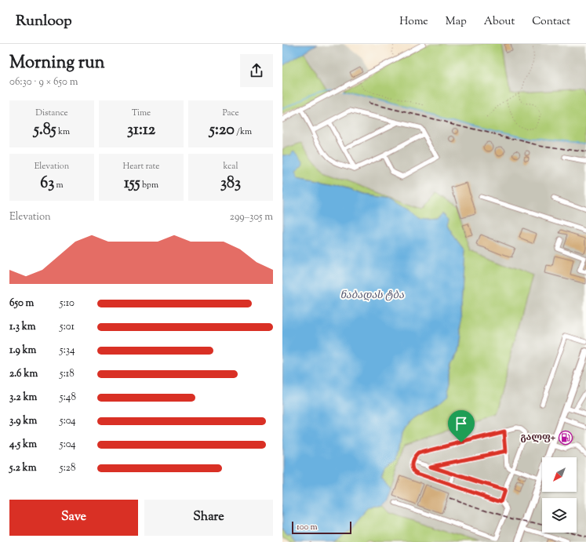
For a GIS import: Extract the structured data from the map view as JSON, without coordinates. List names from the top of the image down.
{
  "water": ["ნაბადას ტბა"],
  "places": {
    "fuel station": ["გალფ+"]
  },
  "scale_bar": "100 m",
  "north": "bottom left",
  "page": {
    "header": "Runloop",
    "nav": [
      "Home",
      "Map",
      "About",
      "Contact"
    ],
    "heading": ["Morning run", "06:30 · 9 × 650 m"],
    "stats": [
      ["Distance", "5.85 km"],
      ["Time", "31:12"],
      ["Pace", "5:20 /km"],
      ["Elevation", "63 m"],
      ["Heart rate", "155 bpm"],
      ["kcal", "383"]
    ],
    "chart": ["Elevation", "299–305 m"],
    "list": [
      {
        "name": "650 m",
        "note": "5:10"
      },
      {
        "name": "1.3 km",
        "note": "5:01"
      },
      {
        "name": "1.9 km",
        "note": "5:34"
      },
      {
        "name": "2.6 km",
        "note": "5:18"
      },
      {
        "name": "3.2 km",
        "note": "5:48"
      },
      {
        "name": "3.9 km",
        "note": "5:04"
      },
      {
        "name": "4.5 km",
        "note": "5:04"
      },
      {
        "name": "5.2 km",
        "note": "5:28"
      }
    ],
    "buttons": ["Save", "Share"],
    "scale": "100 m"
  }
}
